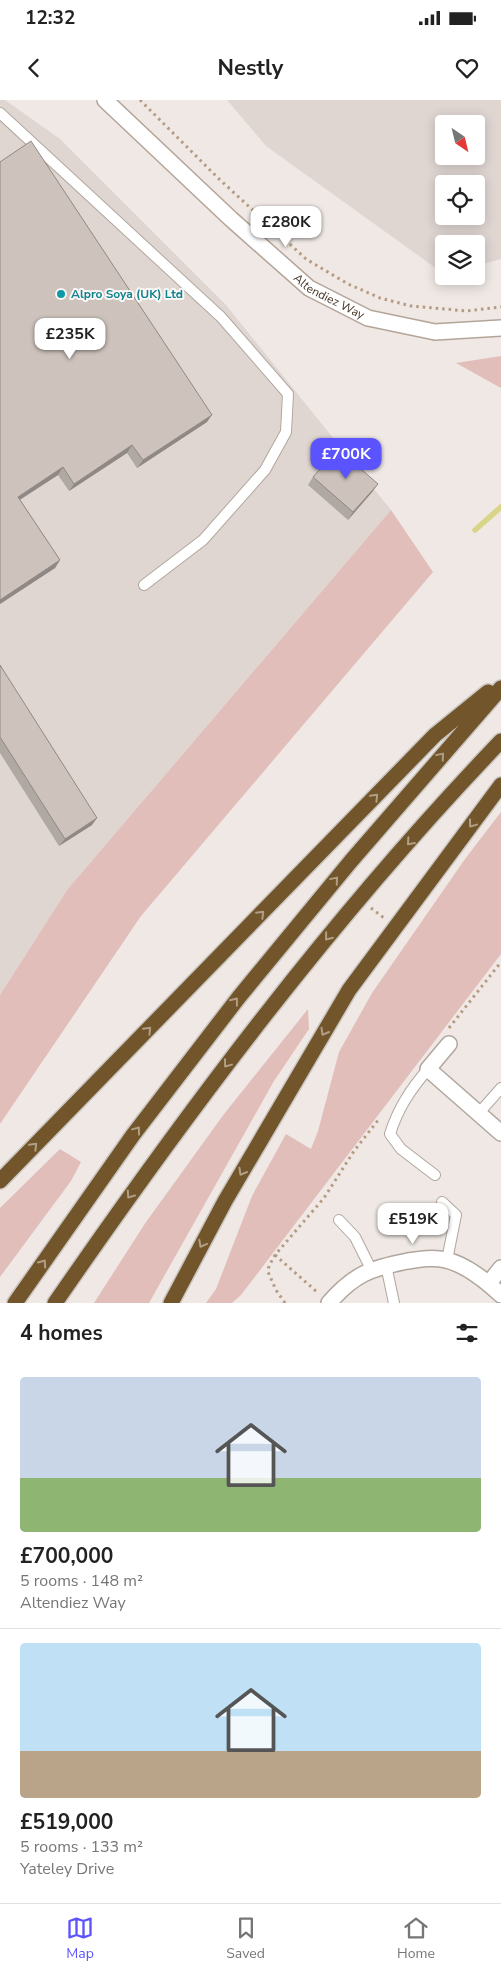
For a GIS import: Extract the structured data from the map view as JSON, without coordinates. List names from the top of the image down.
{
  "streets": {
    "street": ["Altendiez Way"]
  },
  "places": ["Alpro Soya (UK) Ltd"],
  "north": "bottom right",
  "page": {
    "status": "12:32",
    "header": "Nestly",
    "price": [
      "£280K",
      "£235K",
      "£700K",
      "£519K"
    ],
    "heading": "4 homes",
    "list": [
      {
        "name": "£700,000",
        "note": "5 rooms · 148 m² · Altendiez Way"
      },
      {
        "name": "£519,000",
        "note": "5 rooms · 133 m² · Yateley Drive"
      }
    ],
    "tabs": ["Map", "Saved", "Home"]
  }
}
